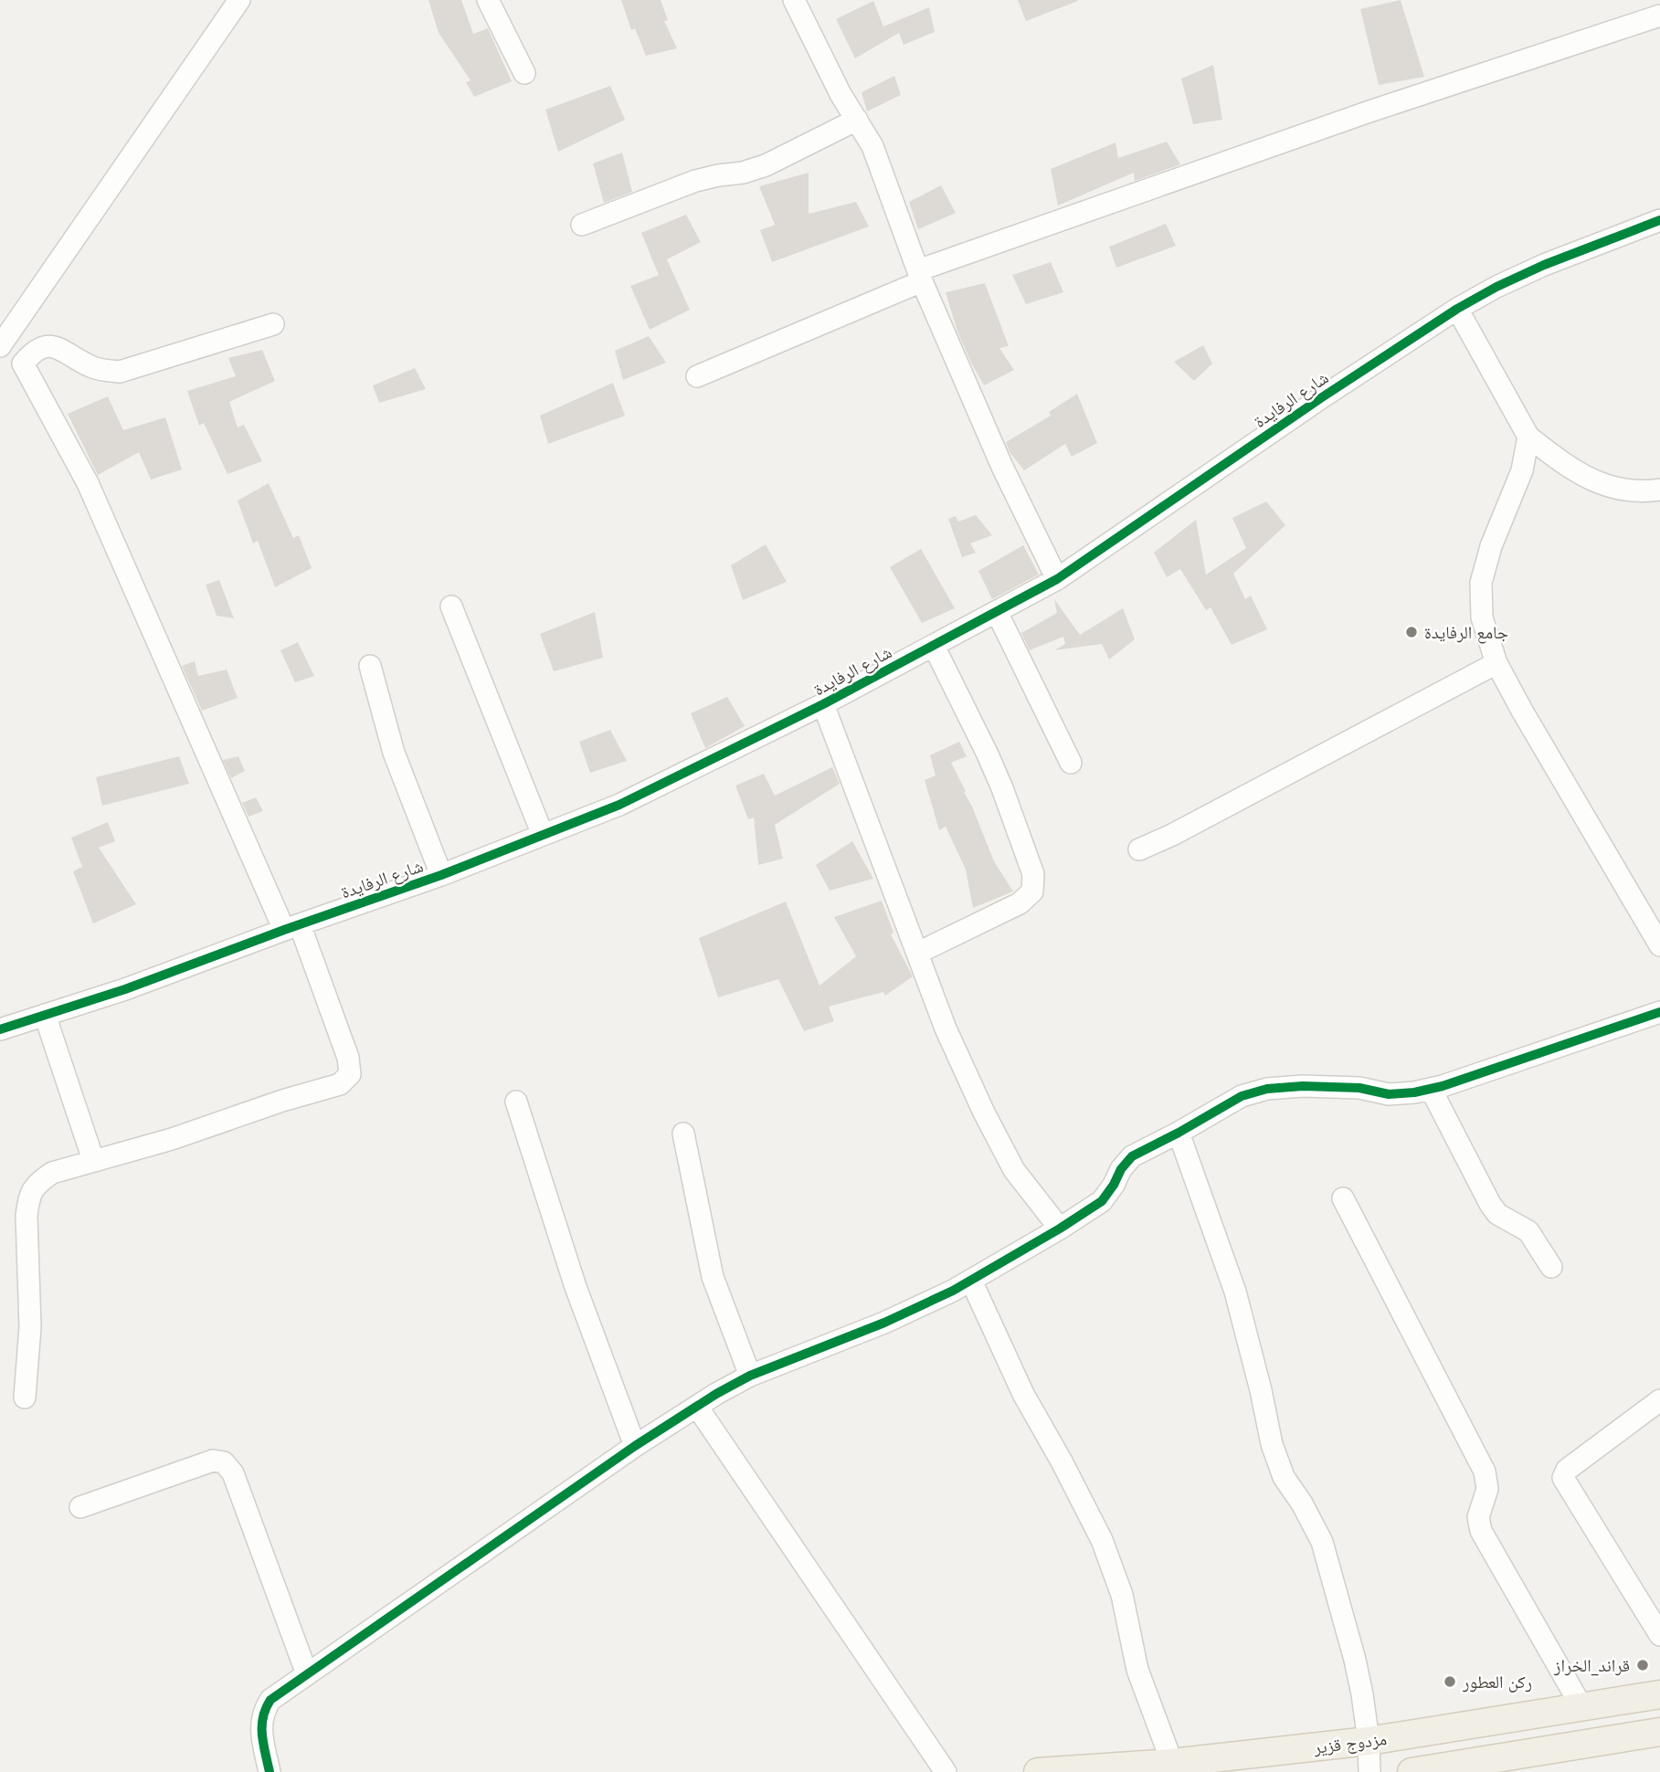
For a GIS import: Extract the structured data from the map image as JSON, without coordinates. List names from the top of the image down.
{
  "streets": {
    "main road": ["مزدوج قزير"],
    "street": ["شارع الرفايدة"]
  },
  "places": ["جامع الرفايدة", "قراند_الخراز", "ركن العطور"]
}
